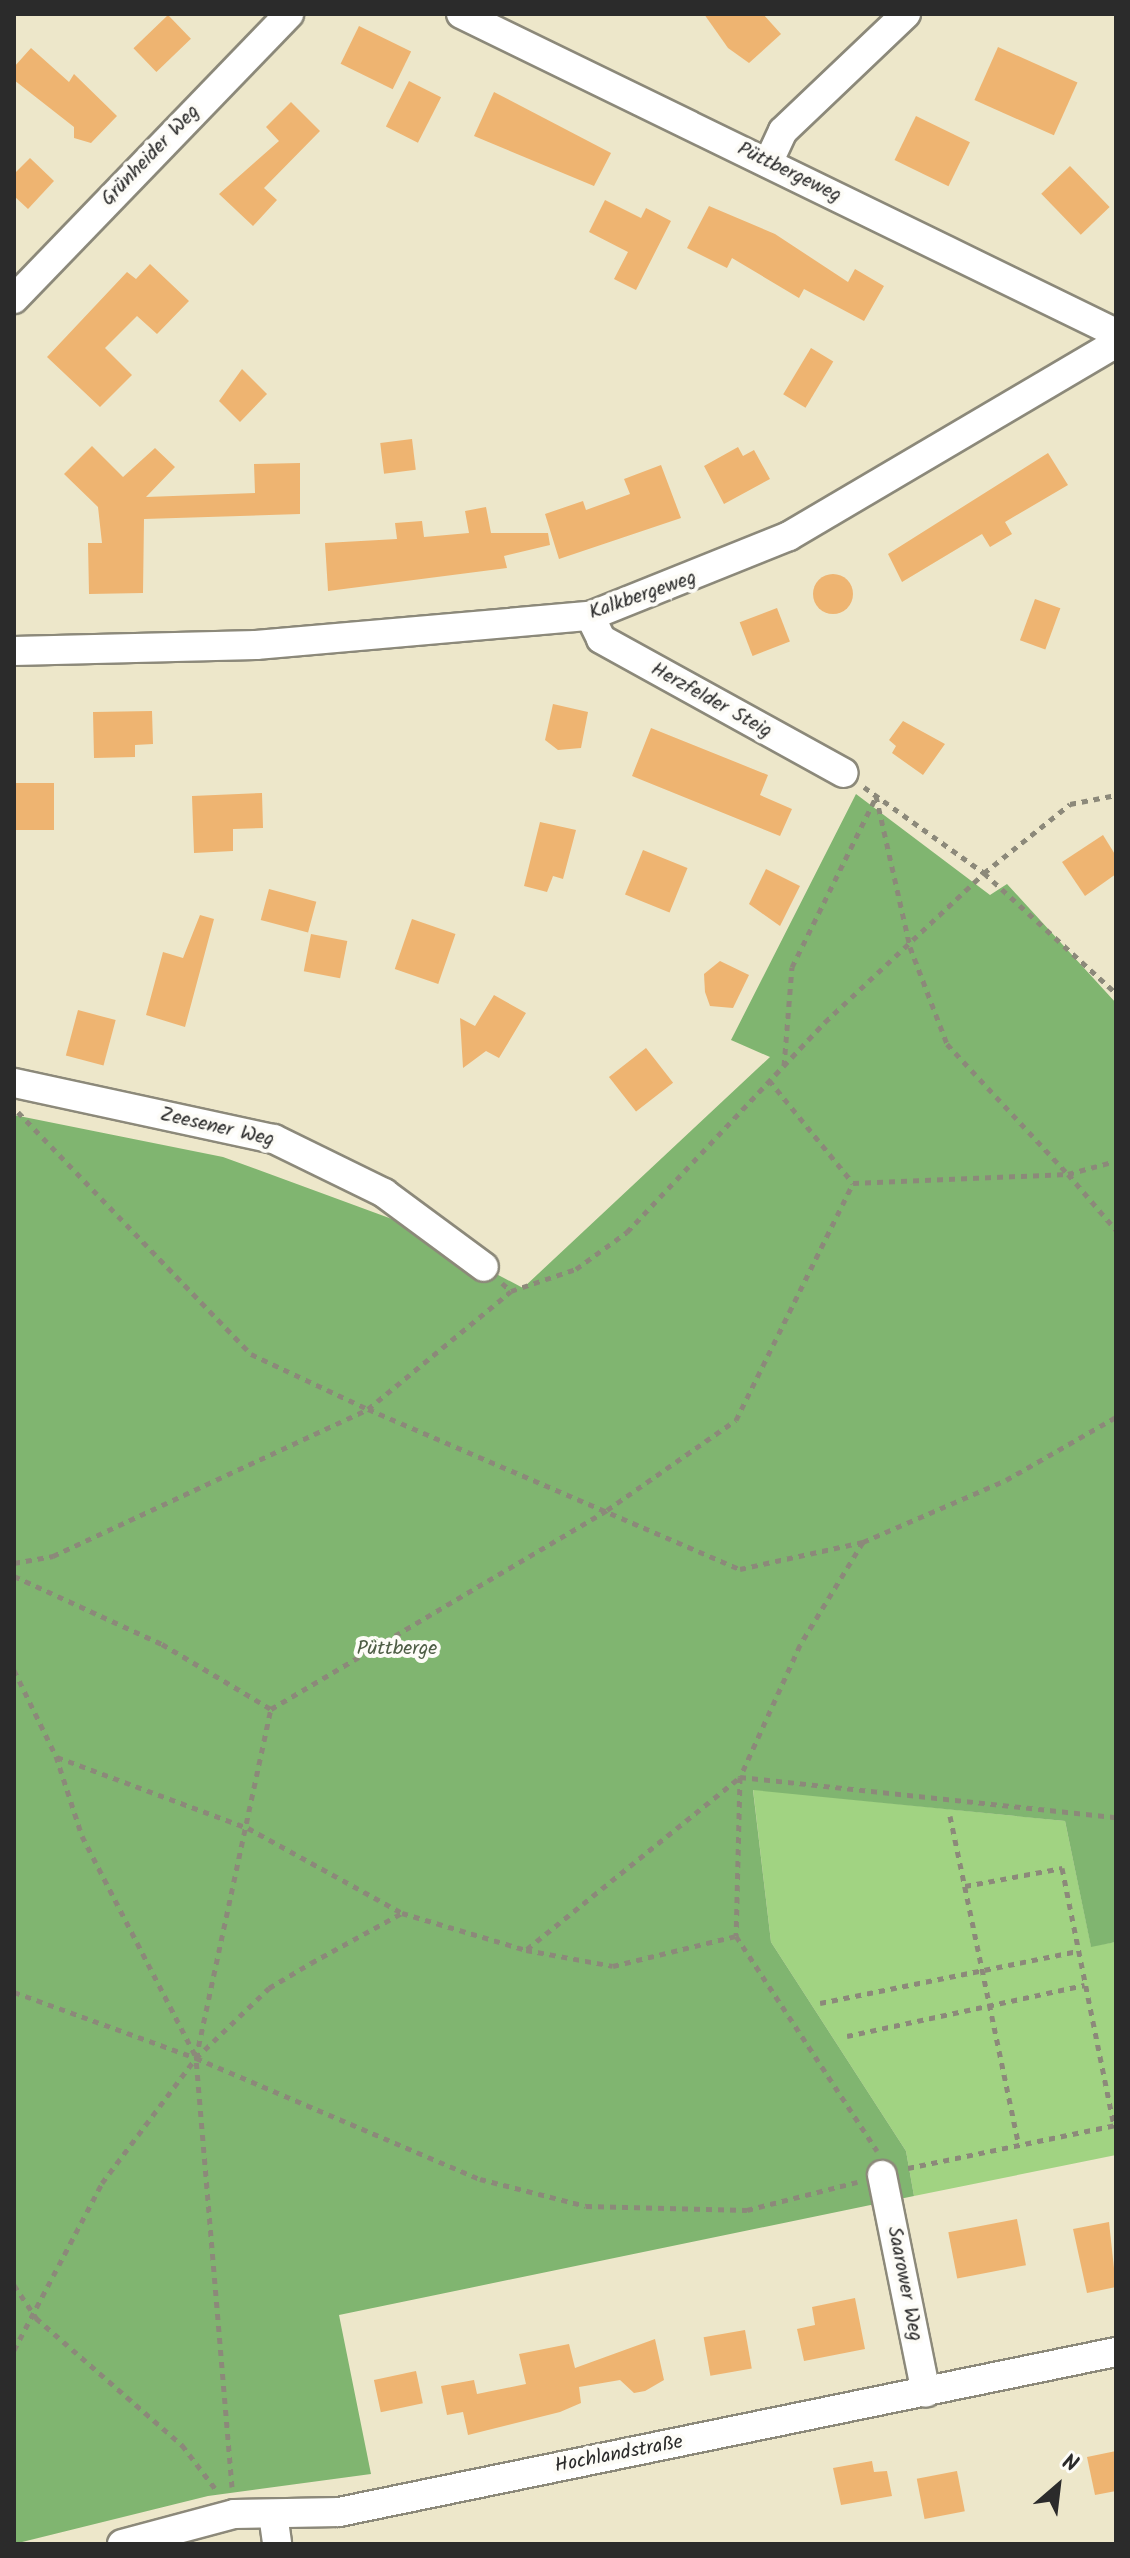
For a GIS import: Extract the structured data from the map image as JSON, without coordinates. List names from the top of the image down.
{
  "streets": {
    "street": [
      "Grünheider Weg",
      "Püttbergeweg",
      "Kalkbergeweg",
      "Herzfelder Steig",
      "Zeesener Weg",
      "Saarower Weg",
      "Hochlandstraße"
    ]
  },
  "crossings": [
    ["Kalkbergeweg", "Herzfelder Steig"],
    ["Saarower Weg", "Hochlandstraße"]
  ],
  "parks": ["Püttberge"],
  "north": "top right"
}
